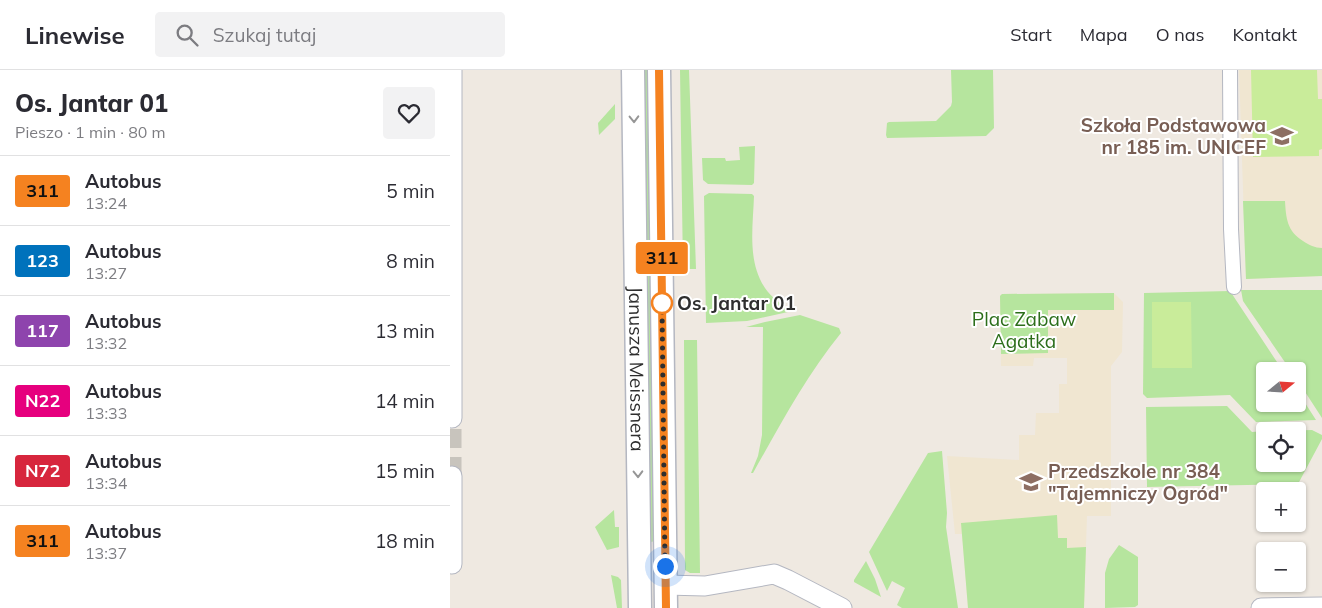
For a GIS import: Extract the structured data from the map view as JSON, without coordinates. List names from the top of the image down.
{
  "streets": {
    "street": ["Janusza Meissnera"]
  },
  "parks": ["Plac Zabaw Agatka"],
  "places": {
    "school or university": ["Szkoła Podstawowa nr 185 im. UNICEF", "Przedszkole nr 384 \"Tajemniczy Ogród\""],
    "other": ["Os. Jantar 01"]
  },
  "lines": ["bus line 311"],
  "north": "right",
  "page": {
    "header": "Linewise",
    "search": "Szukaj tutaj",
    "nav": [
      "Start",
      "Mapa",
      "O nas",
      "Kontakt"
    ],
    "heading": ["Os. Jantar 01", "Pieszo · 1 min · 80 m"],
    "on_map": "311",
    "list": [
      {
        "mark": "311",
        "name": "Autobus",
        "note": "13:24",
        "value": "5 min"
      },
      {
        "mark": "123",
        "name": "Autobus",
        "note": "13:27",
        "value": "8 min"
      },
      {
        "mark": "117",
        "name": "Autobus",
        "note": "13:32",
        "value": "13 min"
      },
      {
        "mark": "N22",
        "name": "Autobus",
        "note": "13:33",
        "value": "14 min"
      },
      {
        "mark": "N72",
        "name": "Autobus",
        "note": "13:34",
        "value": "15 min"
      },
      {
        "mark": "311",
        "name": "Autobus",
        "note": "13:37",
        "value": "18 min"
      }
    ],
    "map_buttons": ["+", "−"]
  }
}
